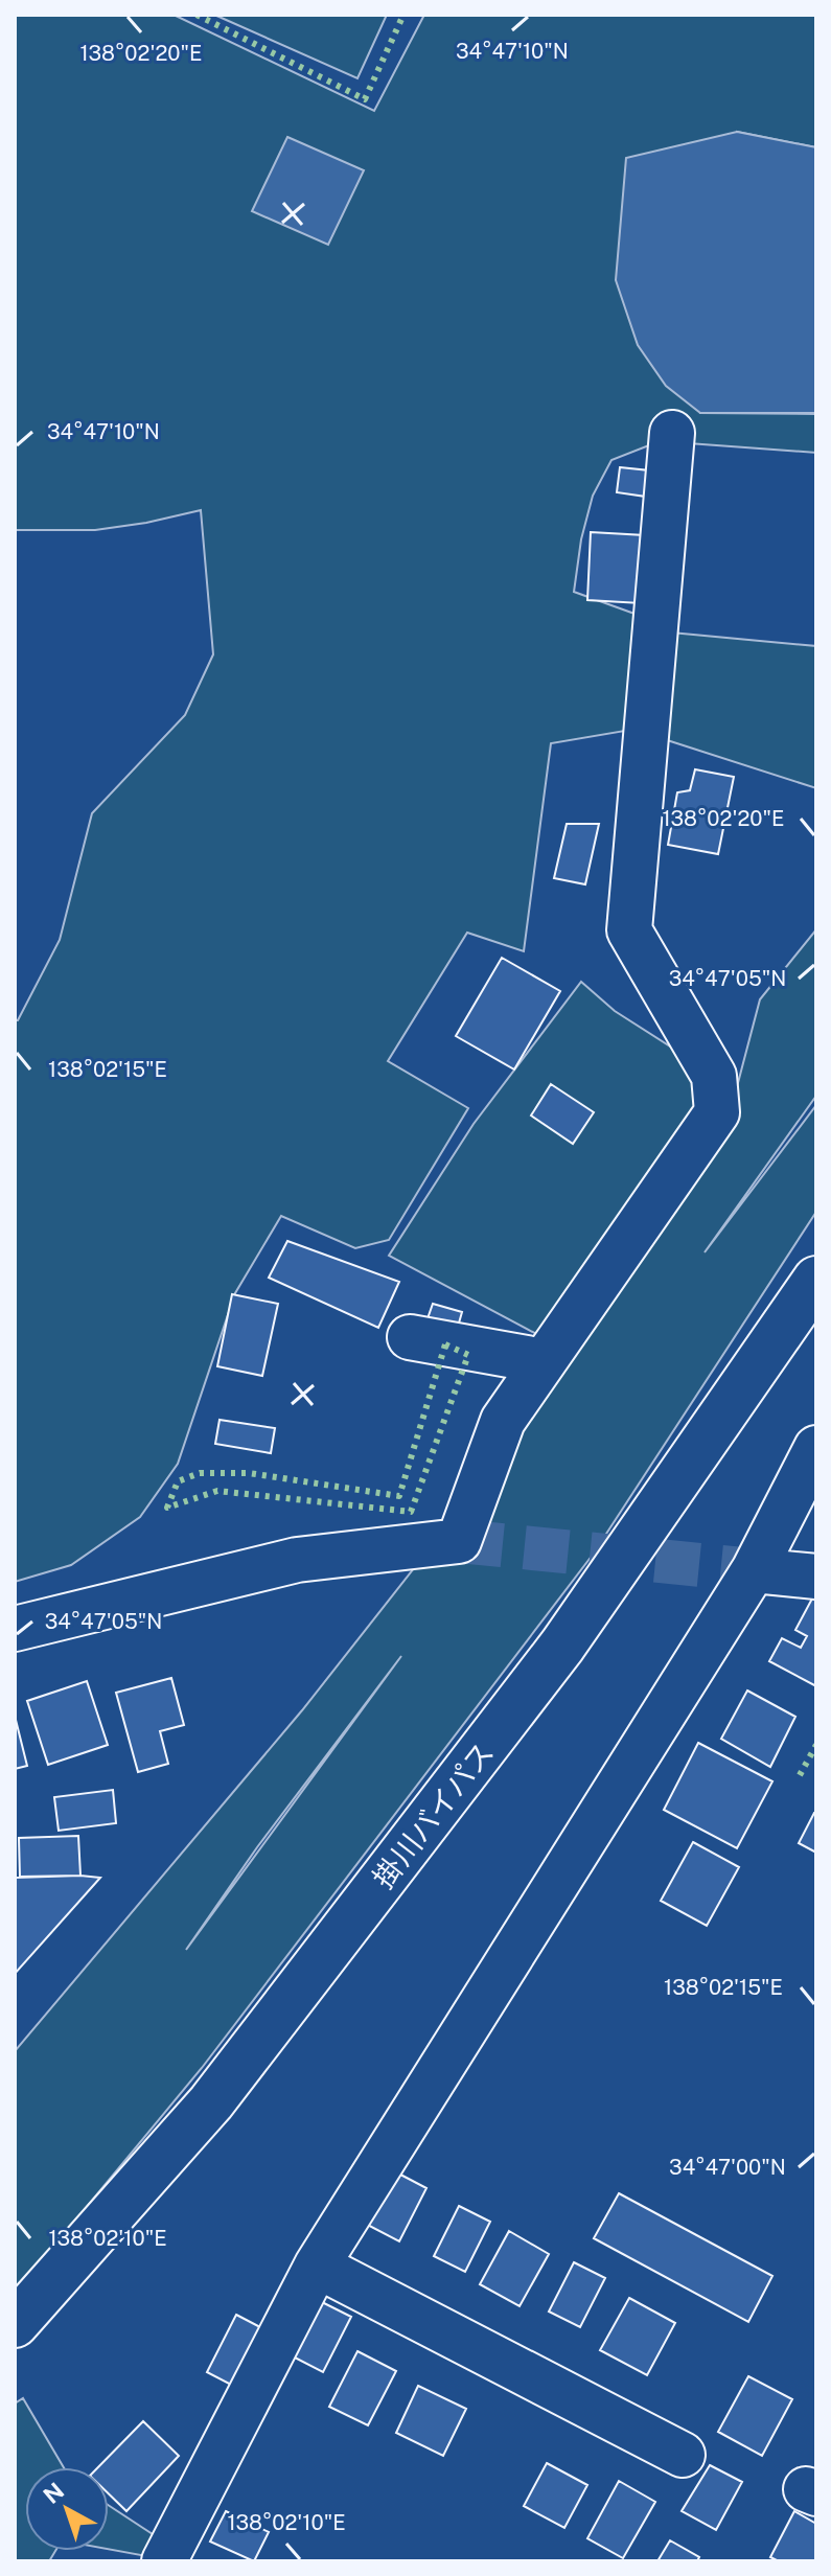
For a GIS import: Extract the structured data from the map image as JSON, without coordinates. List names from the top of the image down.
{
  "streets": {
    "highway": ["掛川バイパス"]
  },
  "north": "top left",
  "coordinates": [
    "34°47'10\"N",
    "138°02'20\"E",
    "34°47'05\"N",
    "138°02'15\"E",
    "34°47'00\"N",
    "138°02'10\"E"
  ]
}
